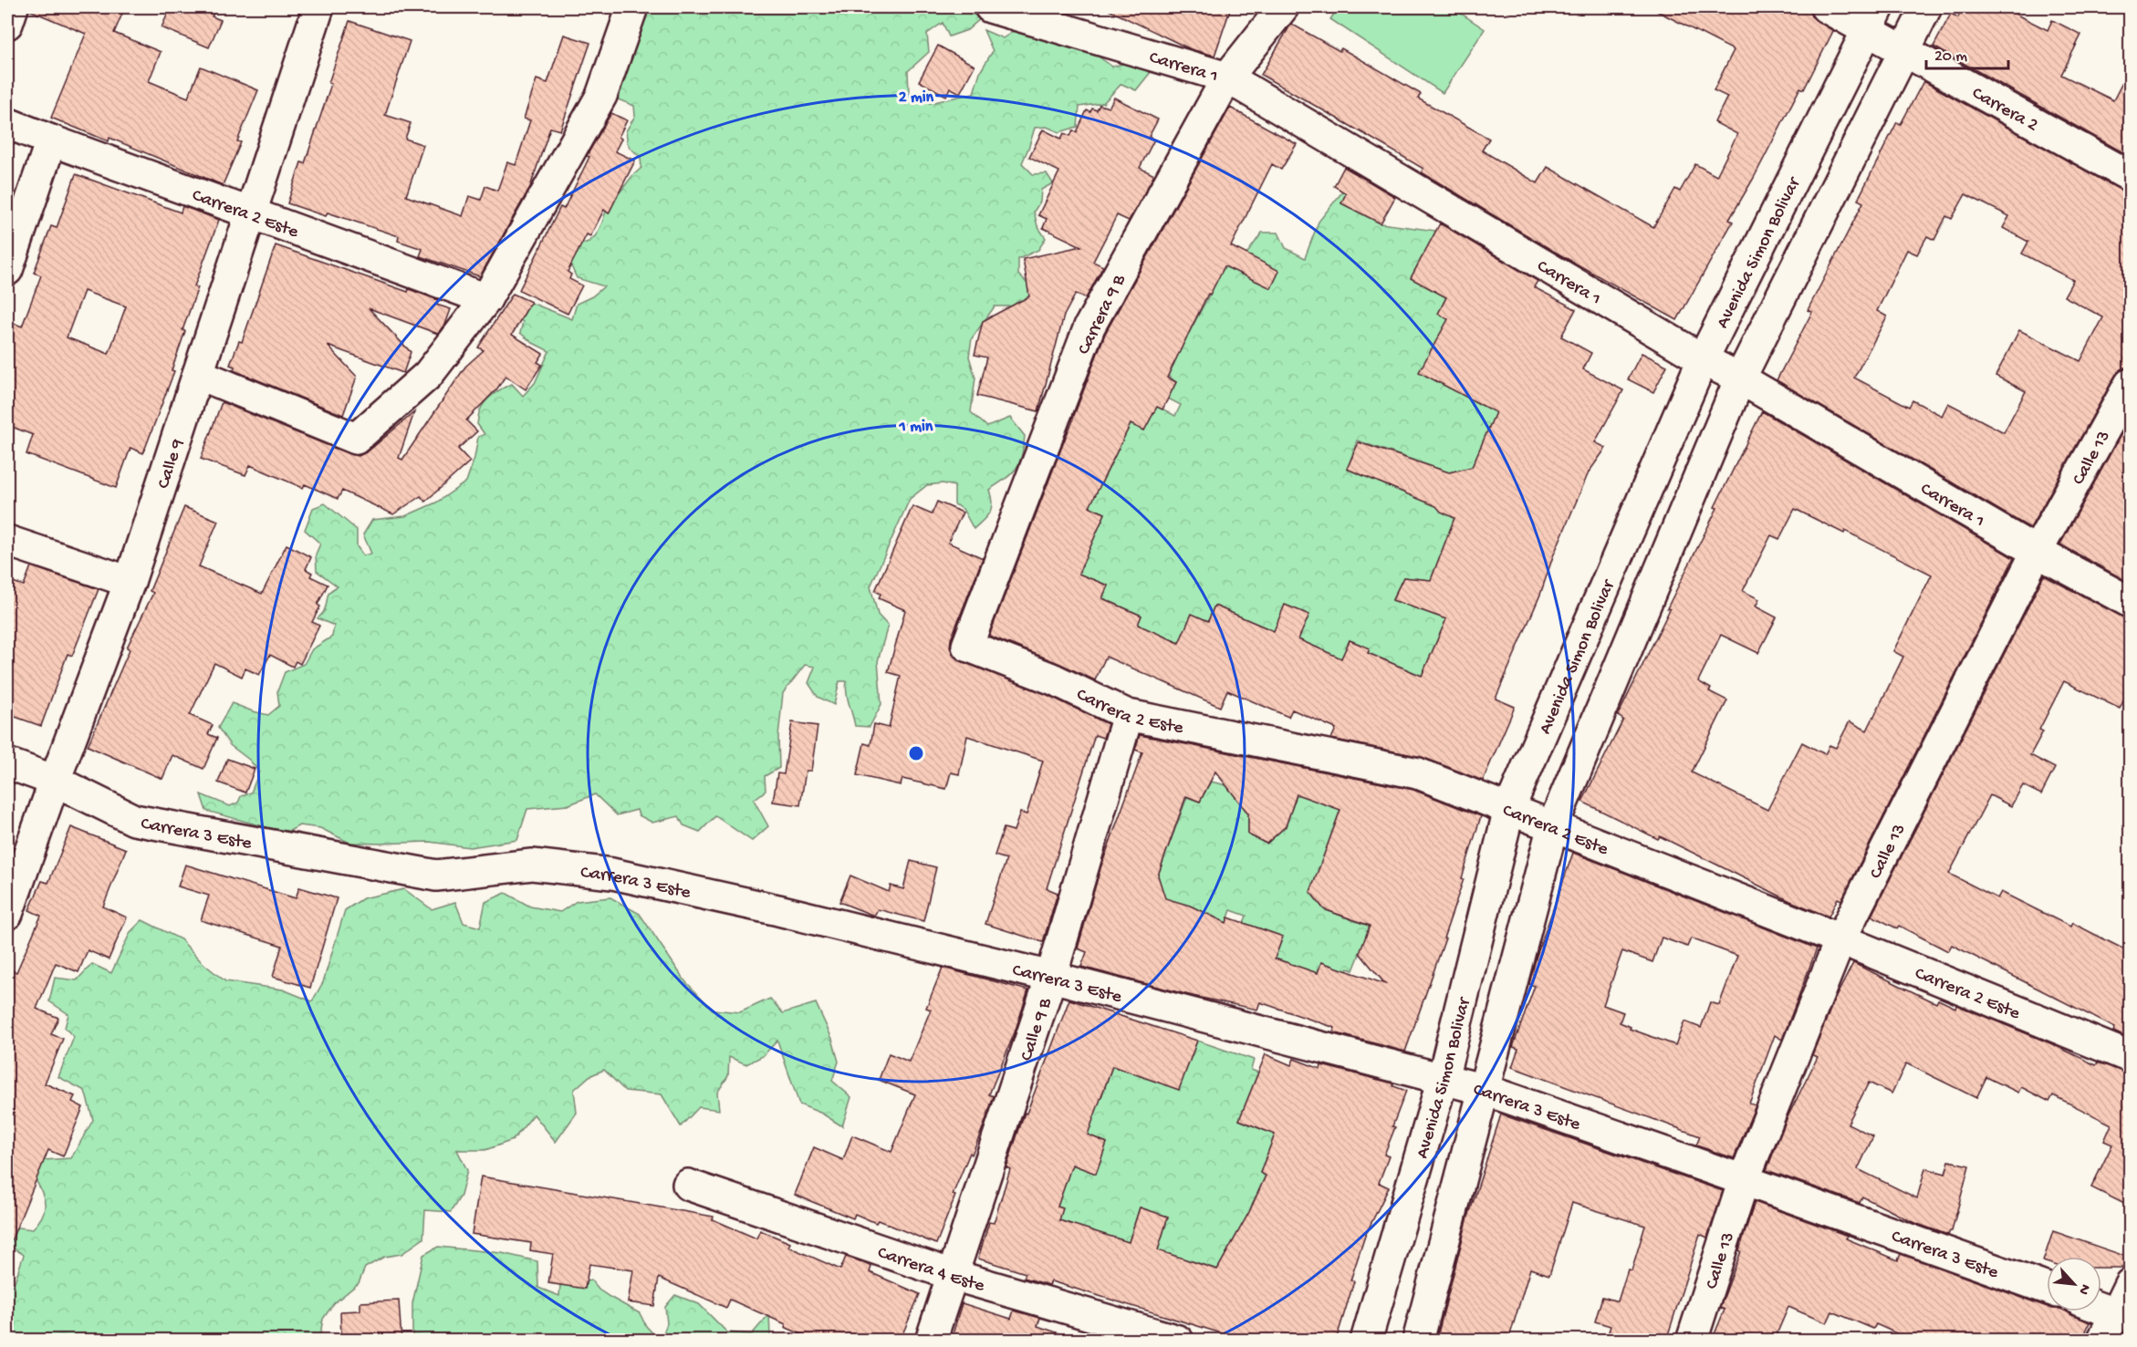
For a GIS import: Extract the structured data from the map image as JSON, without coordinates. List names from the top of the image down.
{
  "streets": {
    "street": [
      "Carrera 1",
      "Carrera 2",
      "Carrera 2 Este",
      "Avenida Simon Bolivar",
      "Carrera 9 B",
      "Calle 13",
      "Calle 9",
      "Carrera 3 Este",
      "Calle 9 B",
      "Carrera 4 Este"
    ]
  },
  "crossings": [
    ["Carrera 1", "Avenida Simon Bolivar"],
    ["Carrera 1", "Carrera 9 B"],
    ["Carrera 1", "Calle 13"],
    ["Carrera 2", "Avenida Simon Bolivar"],
    ["Carrera 2 Este", "Avenida Simon Bolivar"],
    ["Carrera 2 Este", "Carrera 9 B"],
    ["Carrera 2 Este", "Calle 13"],
    ["Carrera 2 Este", "Calle 9"],
    ["Carrera 2 Este", "Calle 9 B"],
    ["Avenida Simon Bolivar", "Carrera 3 Este"],
    ["Calle 13", "Carrera 3 Este"],
    ["Calle 9", "Carrera 3 Este"],
    ["Carrera 3 Este", "Calle 9 B"],
    ["Calle 9 B", "Carrera 4 Este"]
  ],
  "scale_bar": "20 m",
  "north": "bottom right",
  "rings": ["2 min", "1 min"]
}
